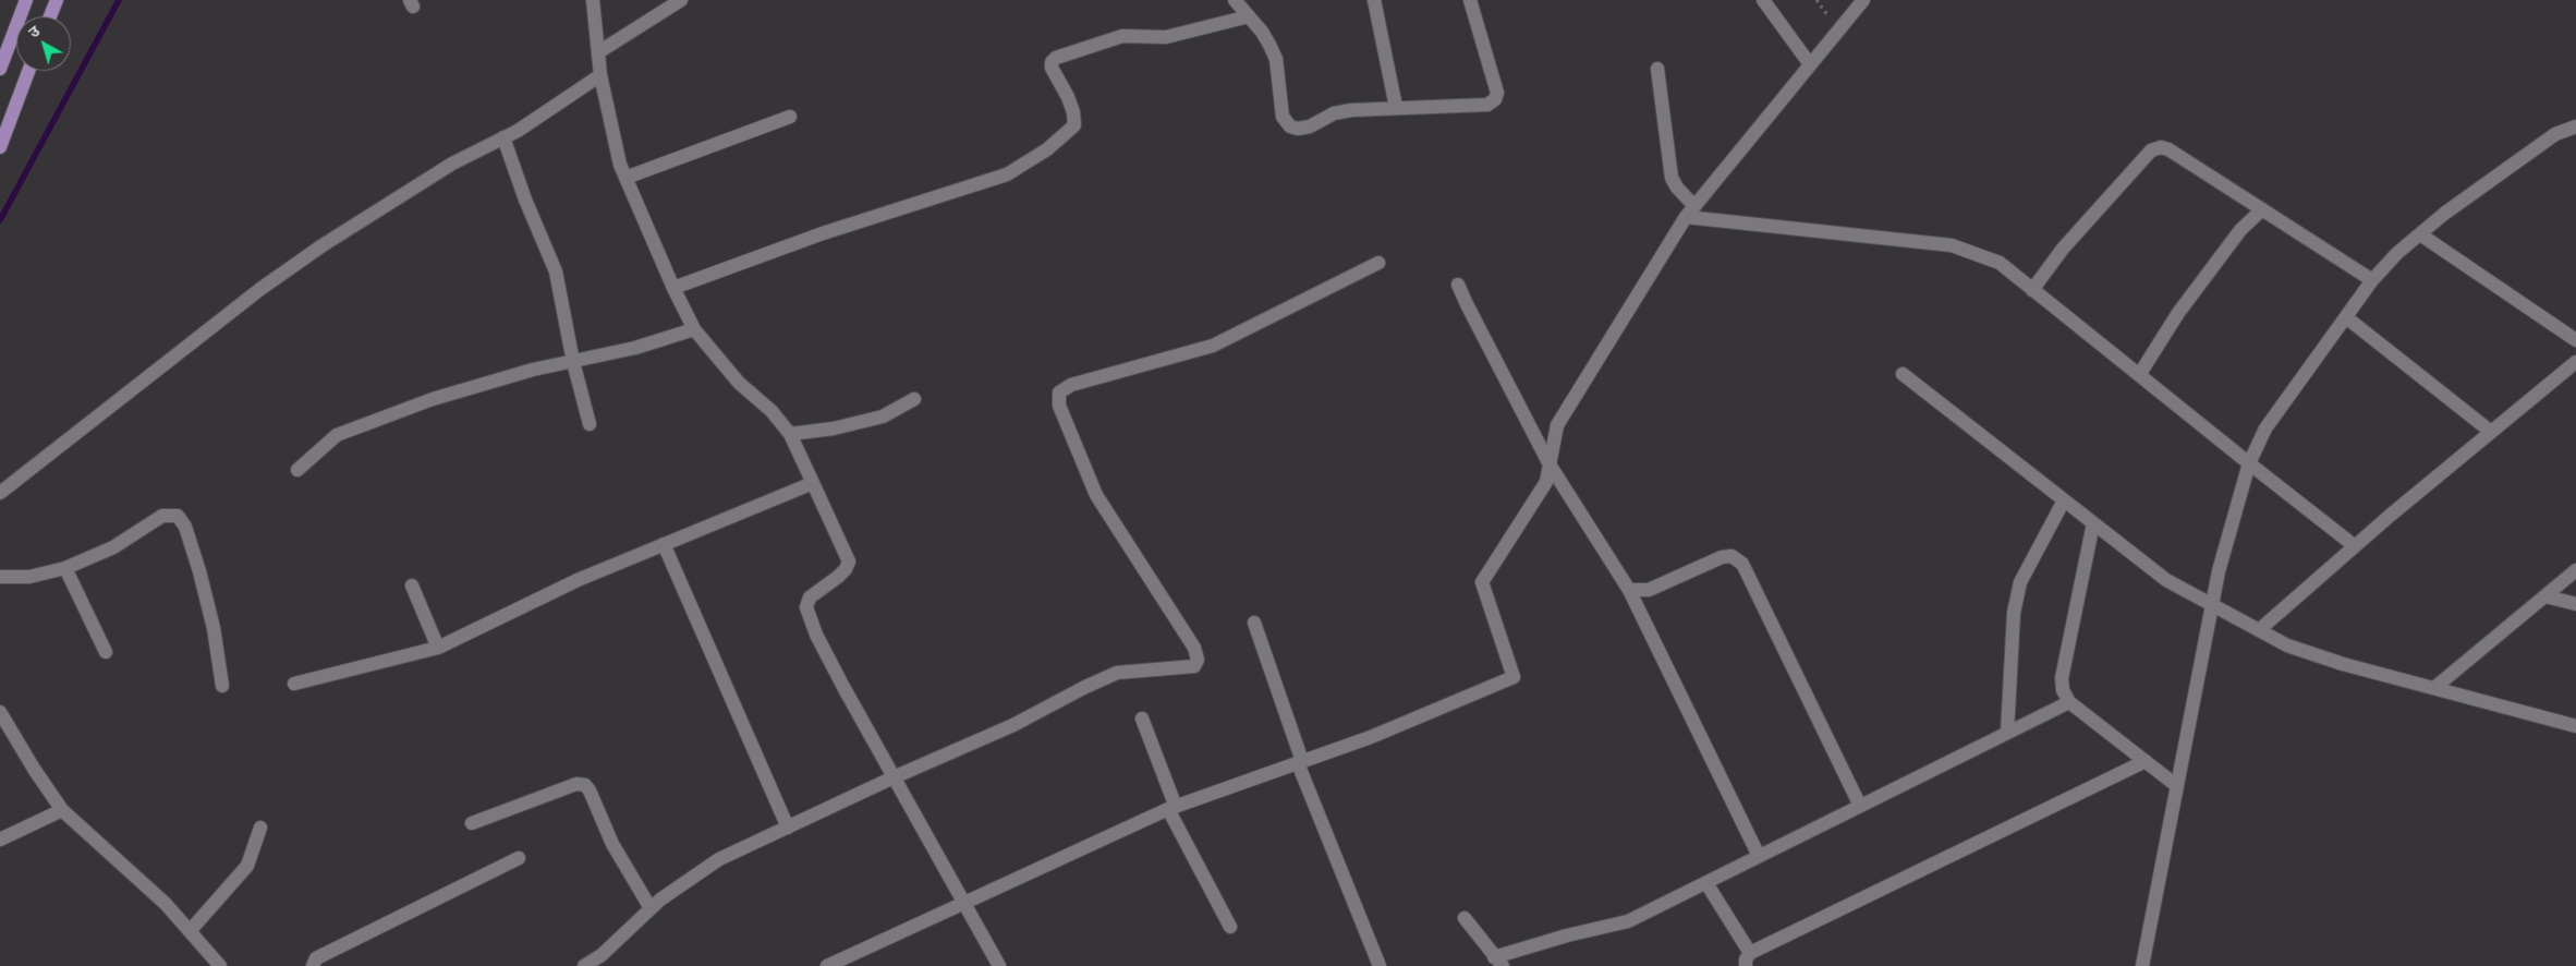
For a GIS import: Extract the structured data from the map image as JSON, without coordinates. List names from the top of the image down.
{
  "north": "top left"
}
